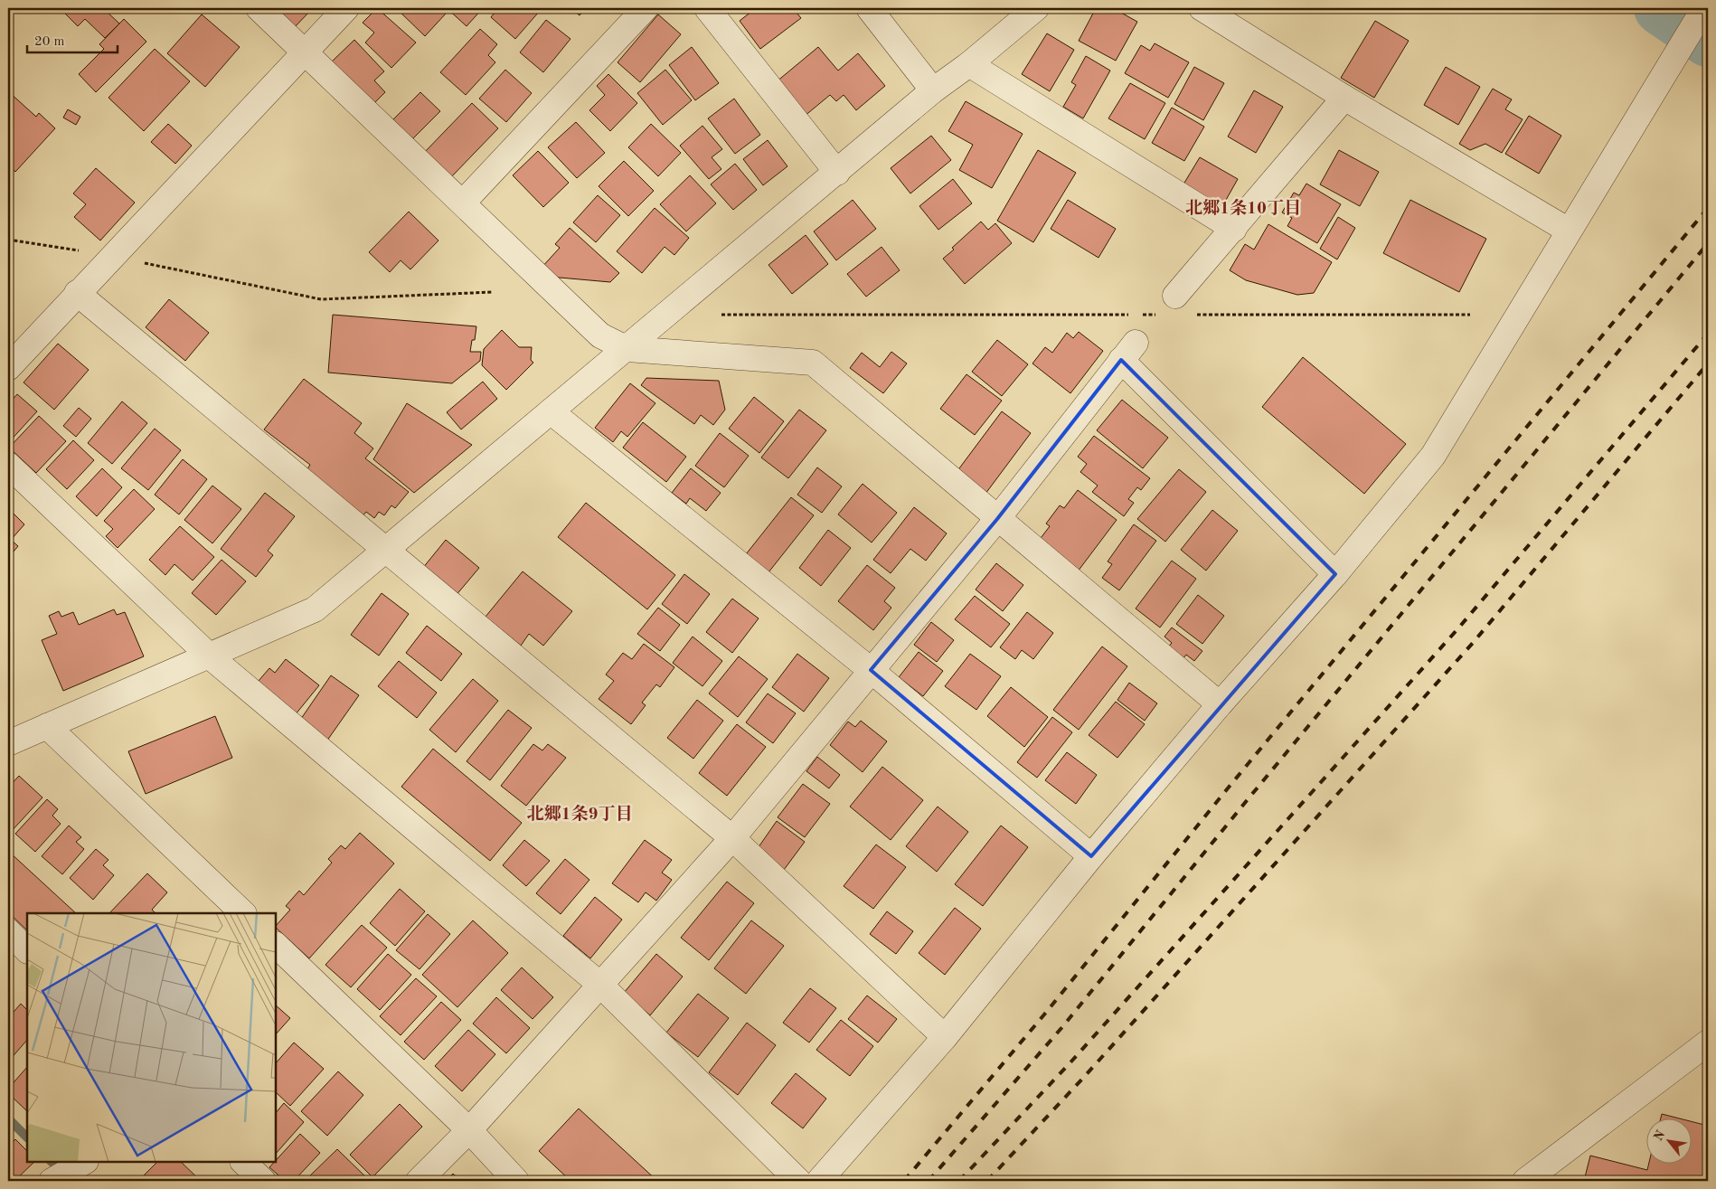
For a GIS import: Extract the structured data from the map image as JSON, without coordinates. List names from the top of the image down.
{
  "districts": ["北郷1条10丁目", "北郷1条9丁目"],
  "scale_bar": "20 m",
  "north": "top left"
}
